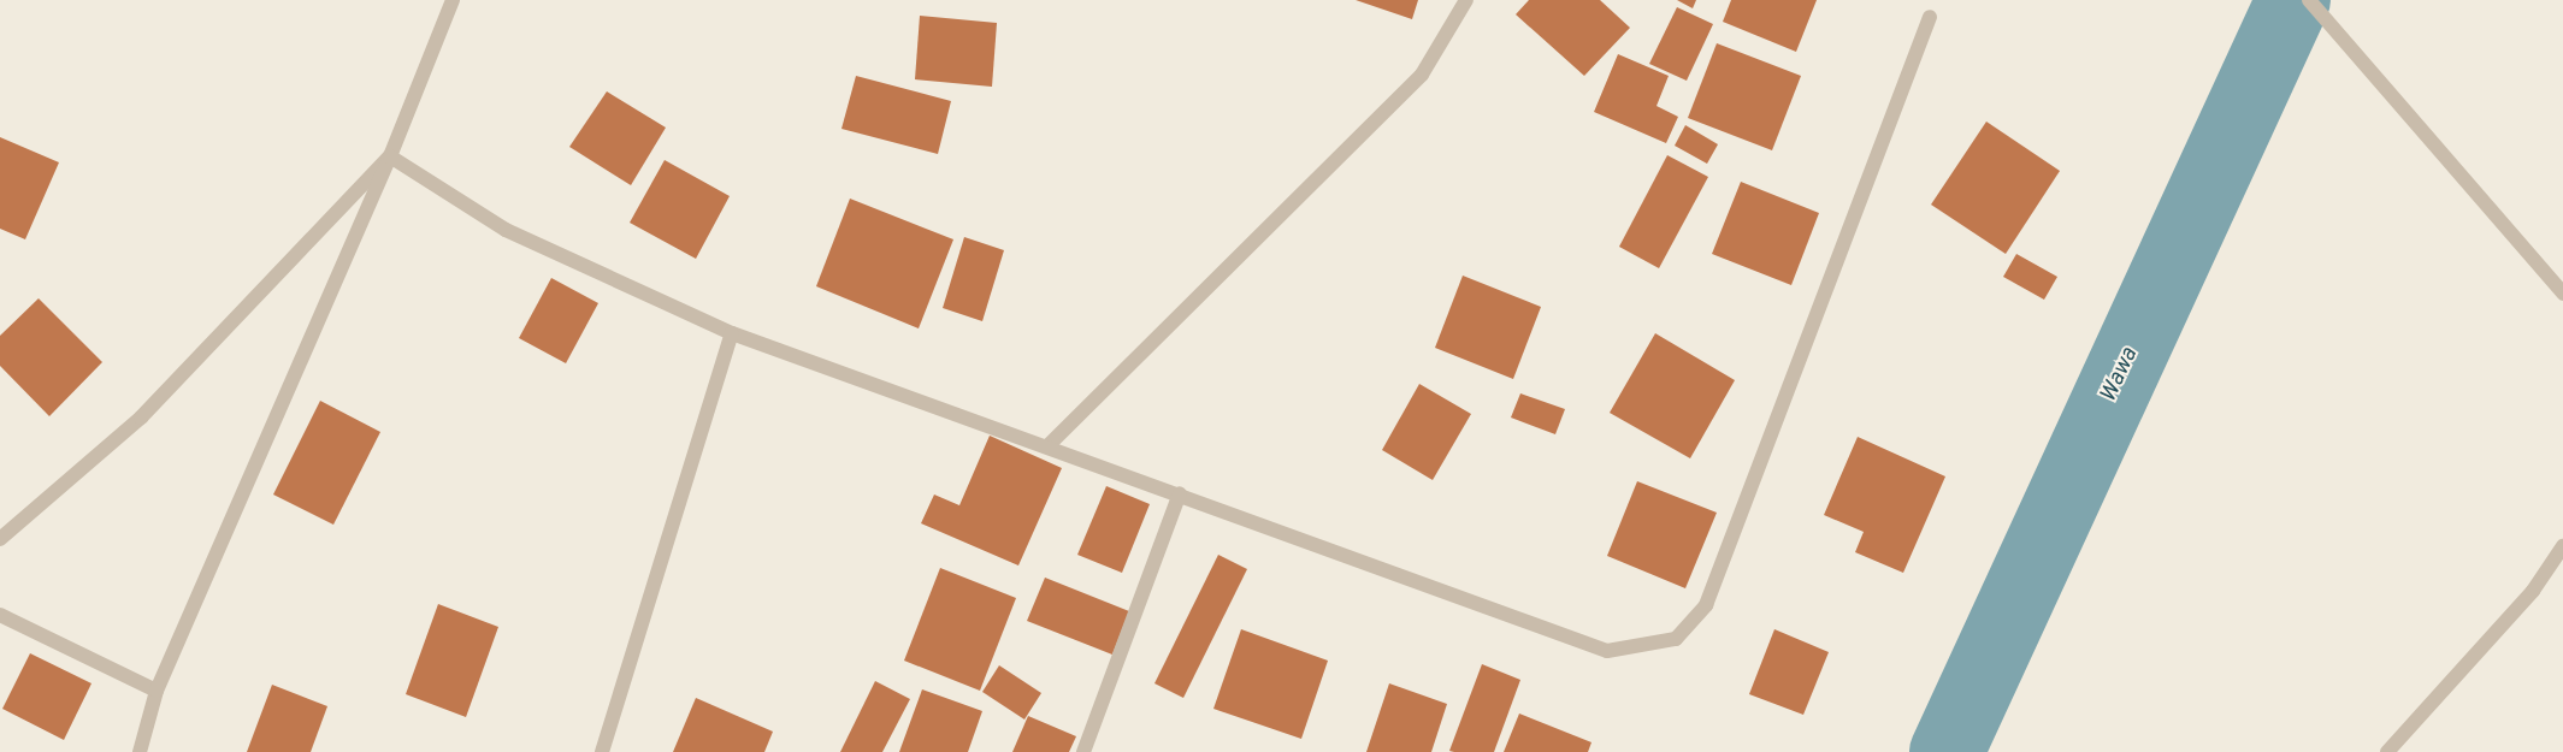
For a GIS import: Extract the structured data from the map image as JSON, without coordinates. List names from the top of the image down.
{
  "water": ["Wawa"]
}
